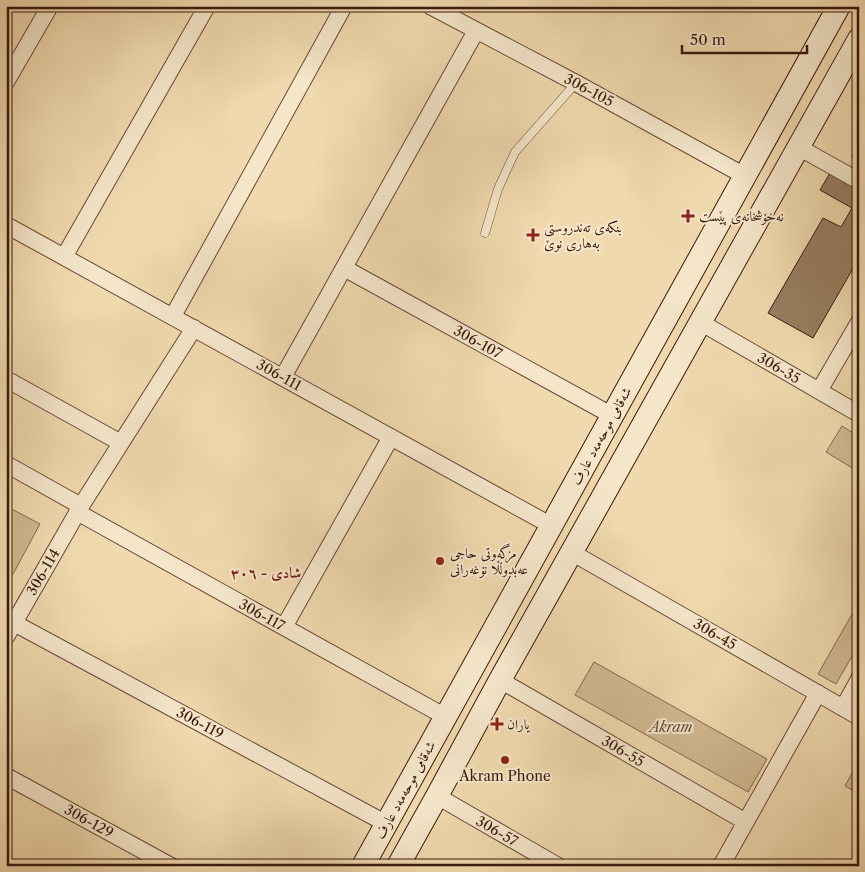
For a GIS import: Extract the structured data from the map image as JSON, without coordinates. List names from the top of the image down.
{
  "streets": {
    "street": [
      "306-105",
      "306-107",
      "306-35",
      "306-111",
      "شەقامی موحەمەد عارف",
      "306-114",
      "306-117",
      "306-45",
      "306-119",
      "306-55",
      "306-129",
      "306-57"
    ]
  },
  "crossings": [
    ["306-105", "شەقامی موحەمەد عارف"],
    ["306-107", "شەقامی موحەمەد عارف"],
    ["306-111", "شەقامی موحەمەد عارف"],
    ["306-111", "306-114"],
    ["شەقامی موحەمەد عارف", "306-117"],
    ["شەقامی موحەمەد عارف", "306-119"],
    ["306-114", "306-117"],
    ["306-114", "306-119"]
  ],
  "districts": ["شادی - ٣٠٦"],
  "parks": ["Akram"],
  "places": {
    "health": ["نەخۆشخانەی پێست", "بنکەی تەندروستی بەهاری نوێ", "یاران"],
    "other": ["مزگەوتی حاجی عەبدوڵڵا نۆغەرانی", "Akram Phone"]
  },
  "scale_bar": "50 m"
}
